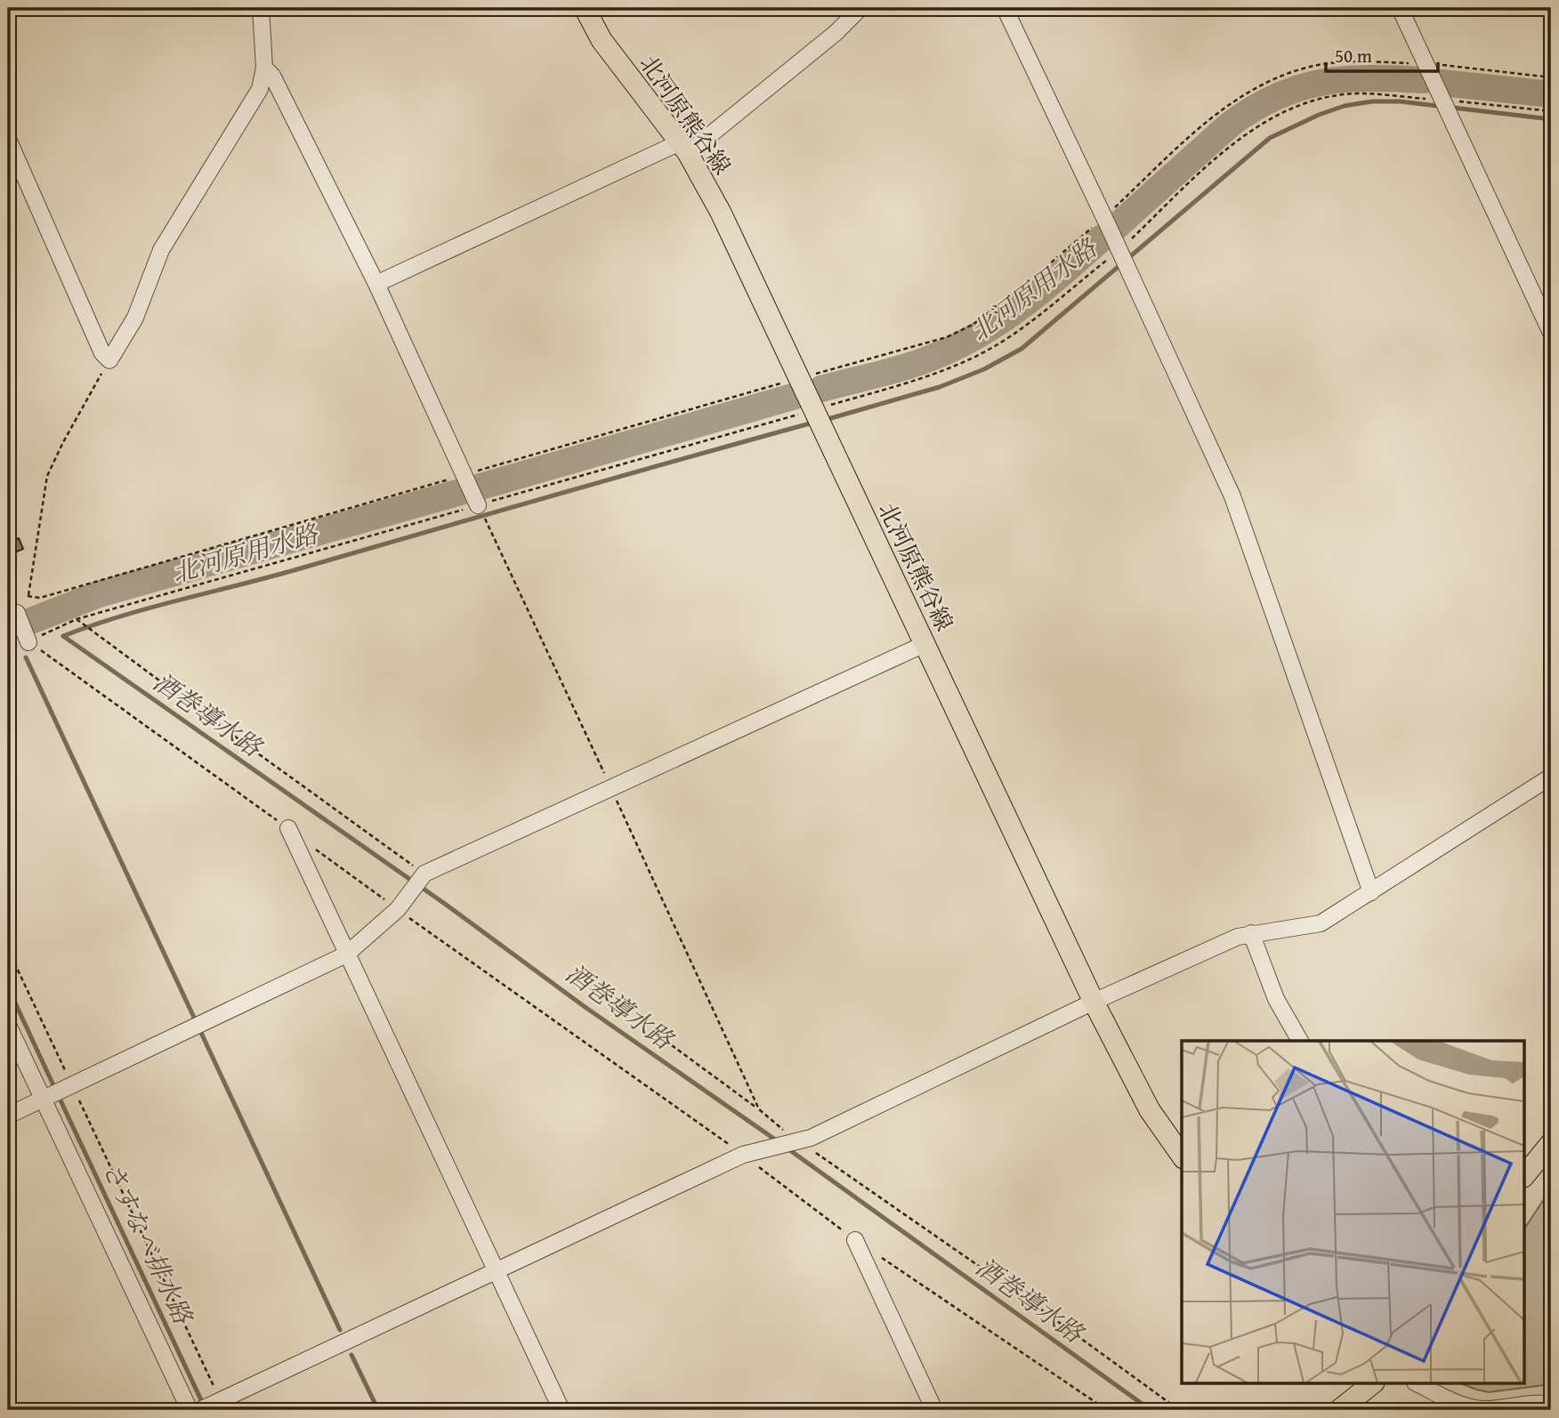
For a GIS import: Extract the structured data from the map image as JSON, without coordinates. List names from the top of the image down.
{
  "streets": {
    "main road": ["北河原熊谷線"]
  },
  "water": ["北河原用水路", "酒巻導水路", "さすなべ排水路"],
  "scale_bar": "50 m"
}
